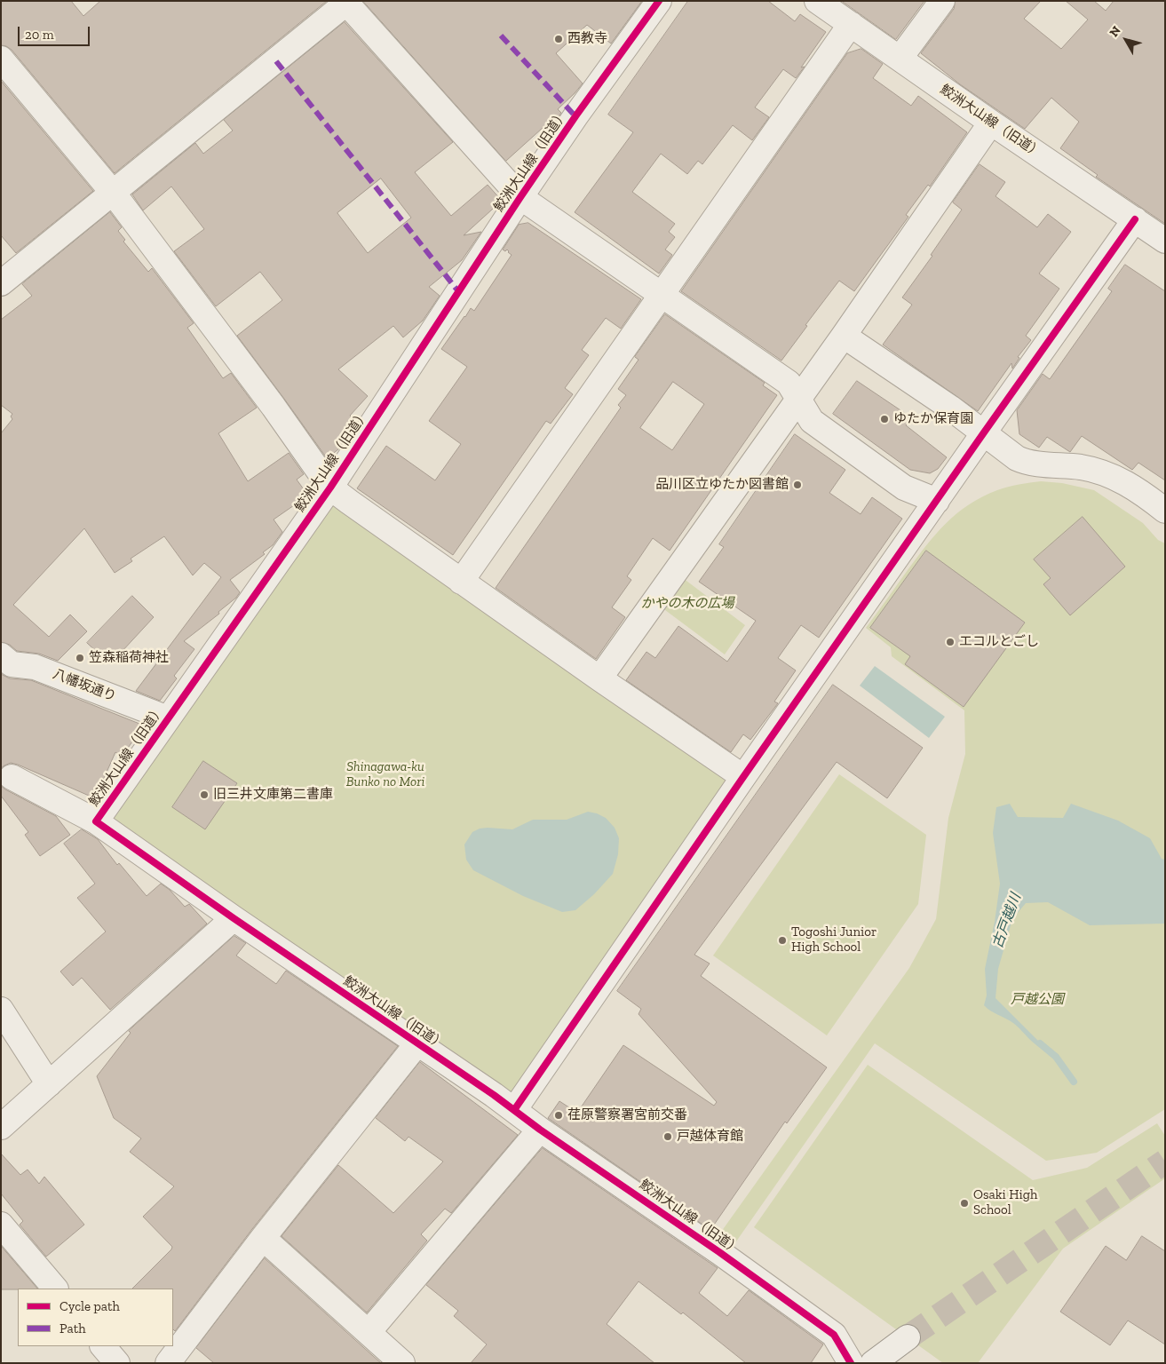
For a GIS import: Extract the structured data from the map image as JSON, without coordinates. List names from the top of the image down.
{
  "streets": {
    "street": ["鮫洲大山線（旧道）", "八幡坂通り"]
  },
  "crossings": [
    ["鮫洲大山線（旧道）", "八幡坂通り"]
  ],
  "water": ["古戸越川"],
  "parks": ["かやの木の広場", "Shinagawa-ku Bunko no Mori", "戸越公園"],
  "places": [
    "西教寺",
    "ゆたか保育園",
    "品川区立ゆたか図書館",
    "エコルとごし",
    "笠森稲荷神社",
    "旧三井文庫第二書庫",
    "Togoshi Junior High School",
    "荏原警察署宮前交番",
    "戸越体育館",
    "Osaki High School"
  ],
  "legend": ["Cycle path", "Path"],
  "scale_bar": "20 m",
  "north": "top left"
}
